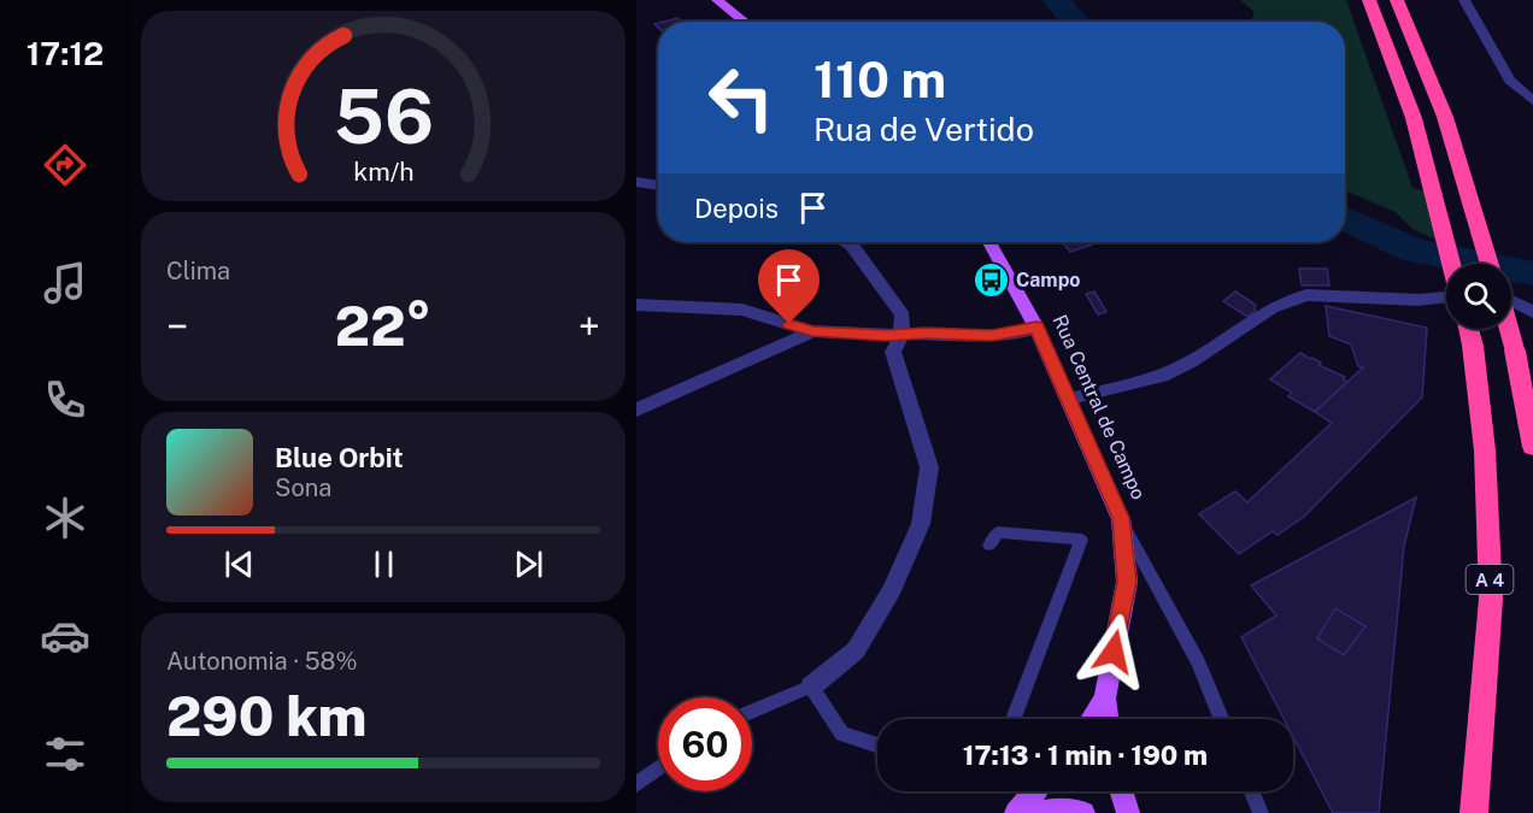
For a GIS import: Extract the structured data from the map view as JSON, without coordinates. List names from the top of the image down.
{
  "streets": {
    "highway": ["A 4"],
    "main road": ["Rua Central de Campo"]
  },
  "places": {
    "bus stop": ["Campo"]
  },
  "page": {
    "tabs": "17:12",
    "turn": ["110 m", "Rua de Vertido"],
    "then": "Depois",
    "tile": [
      "Clima",
      ["Autonomia · 58%", "290 km"]
    ],
    "heat": ["−", "22°", "+"],
    "song": ["Blue Orbit", "Sona"],
    "limit": "60",
    "trip": "17:13 · 1 min · 190 m",
    "gauge": ["56", "km/h"]
  }
}
